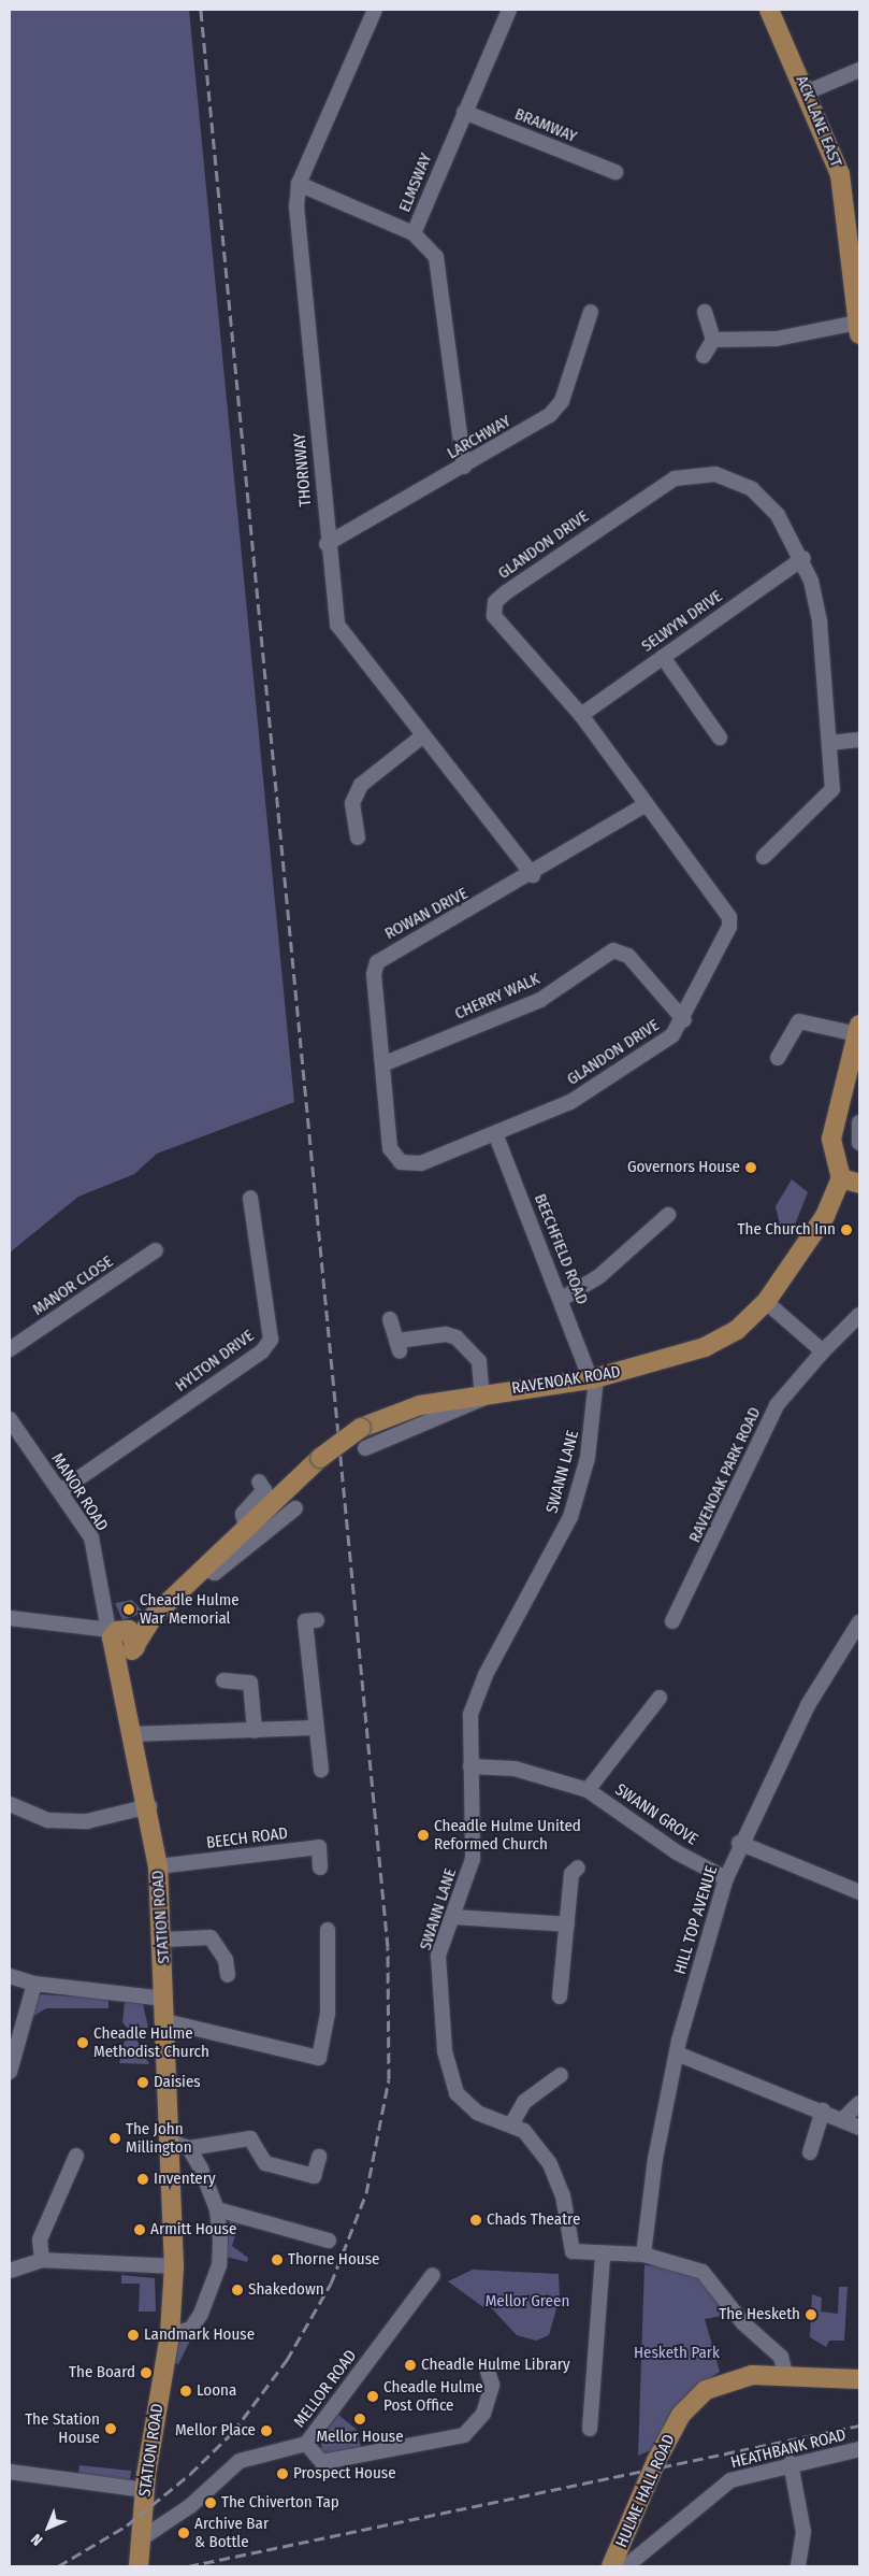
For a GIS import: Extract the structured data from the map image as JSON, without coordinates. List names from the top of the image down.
{
  "streets": {
    "main road": [
      "ACK LANE EAST",
      "RAVENOAK ROAD",
      "STATION ROAD",
      "HULME HALL ROAD"
    ],
    "street": [
      "BRAMWAY",
      "ELMSWAY",
      "LARCHWAY",
      "THORNWAY",
      "GLANDON DRIVE",
      "SELWYN DRIVE",
      "ROWAN DRIVE",
      "CHERRY WALK",
      "BEECHFIELD ROAD",
      "MANOR CLOSE",
      "HYLTON DRIVE",
      "SWANN LANE",
      "RAVENOAK PARK ROAD",
      "MANOR ROAD",
      "SWANN GROVE",
      "BEECH ROAD",
      "HILL TOP AVENUE",
      "MELLOR ROAD",
      "HEATHBANK ROAD"
    ]
  },
  "crossings": [
    ["BRAMWAY", "ELMSWAY"],
    ["ELMSWAY", "LARCHWAY"],
    ["LARCHWAY", "THORNWAY"],
    ["THORNWAY", "ROWAN DRIVE"],
    ["GLANDON DRIVE", "SELWYN DRIVE"],
    ["GLANDON DRIVE", "ROWAN DRIVE"],
    ["GLANDON DRIVE", "CHERRY WALK"],
    ["GLANDON DRIVE", "BEECHFIELD ROAD"],
    ["ROWAN DRIVE", "CHERRY WALK"],
    ["ROWAN DRIVE", "BEECHFIELD ROAD"],
    ["BEECHFIELD ROAD", "RAVENOAK ROAD"],
    ["BEECHFIELD ROAD", "SWANN LANE"],
    ["HYLTON DRIVE", "MANOR ROAD"],
    ["RAVENOAK ROAD", "SWANN LANE"],
    ["RAVENOAK ROAD", "MANOR ROAD"],
    ["RAVENOAK ROAD", "STATION ROAD"],
    ["SWANN LANE", "SWANN GROVE"],
    ["SWANN LANE", "HILL TOP AVENUE"],
    ["SWANN LANE", "HULME HALL ROAD"],
    ["MANOR ROAD", "STATION ROAD"],
    ["SWANN GROVE", "HILL TOP AVENUE"],
    ["BEECH ROAD", "STATION ROAD"],
    ["STATION ROAD", "MELLOR ROAD"]
  ],
  "parks": ["Mellor Green", "Hesketh Park"],
  "places": [
    "Governors House",
    "The Church Inn",
    "Cheadle Hulme War Memorial",
    "Cheadle Hulme United Reformed Church",
    "Cheadle Hulme Methodist Church",
    "Daisies",
    "The John Millington",
    "Inventery",
    "Chads Theatre",
    "Armitt House",
    "Thorne House",
    "Shakedown",
    "The Hesketh",
    "Landmark House",
    "Cheadle Hulme Library",
    "The Board",
    "Loona",
    "Cheadle Hulme Post Office",
    "Mellor House",
    "The Station House",
    "Mellor Place",
    "Prospect House",
    "The Chiverton Tap",
    "Archive Bar & Bottle"
  ],
  "north": "bottom left"
}
